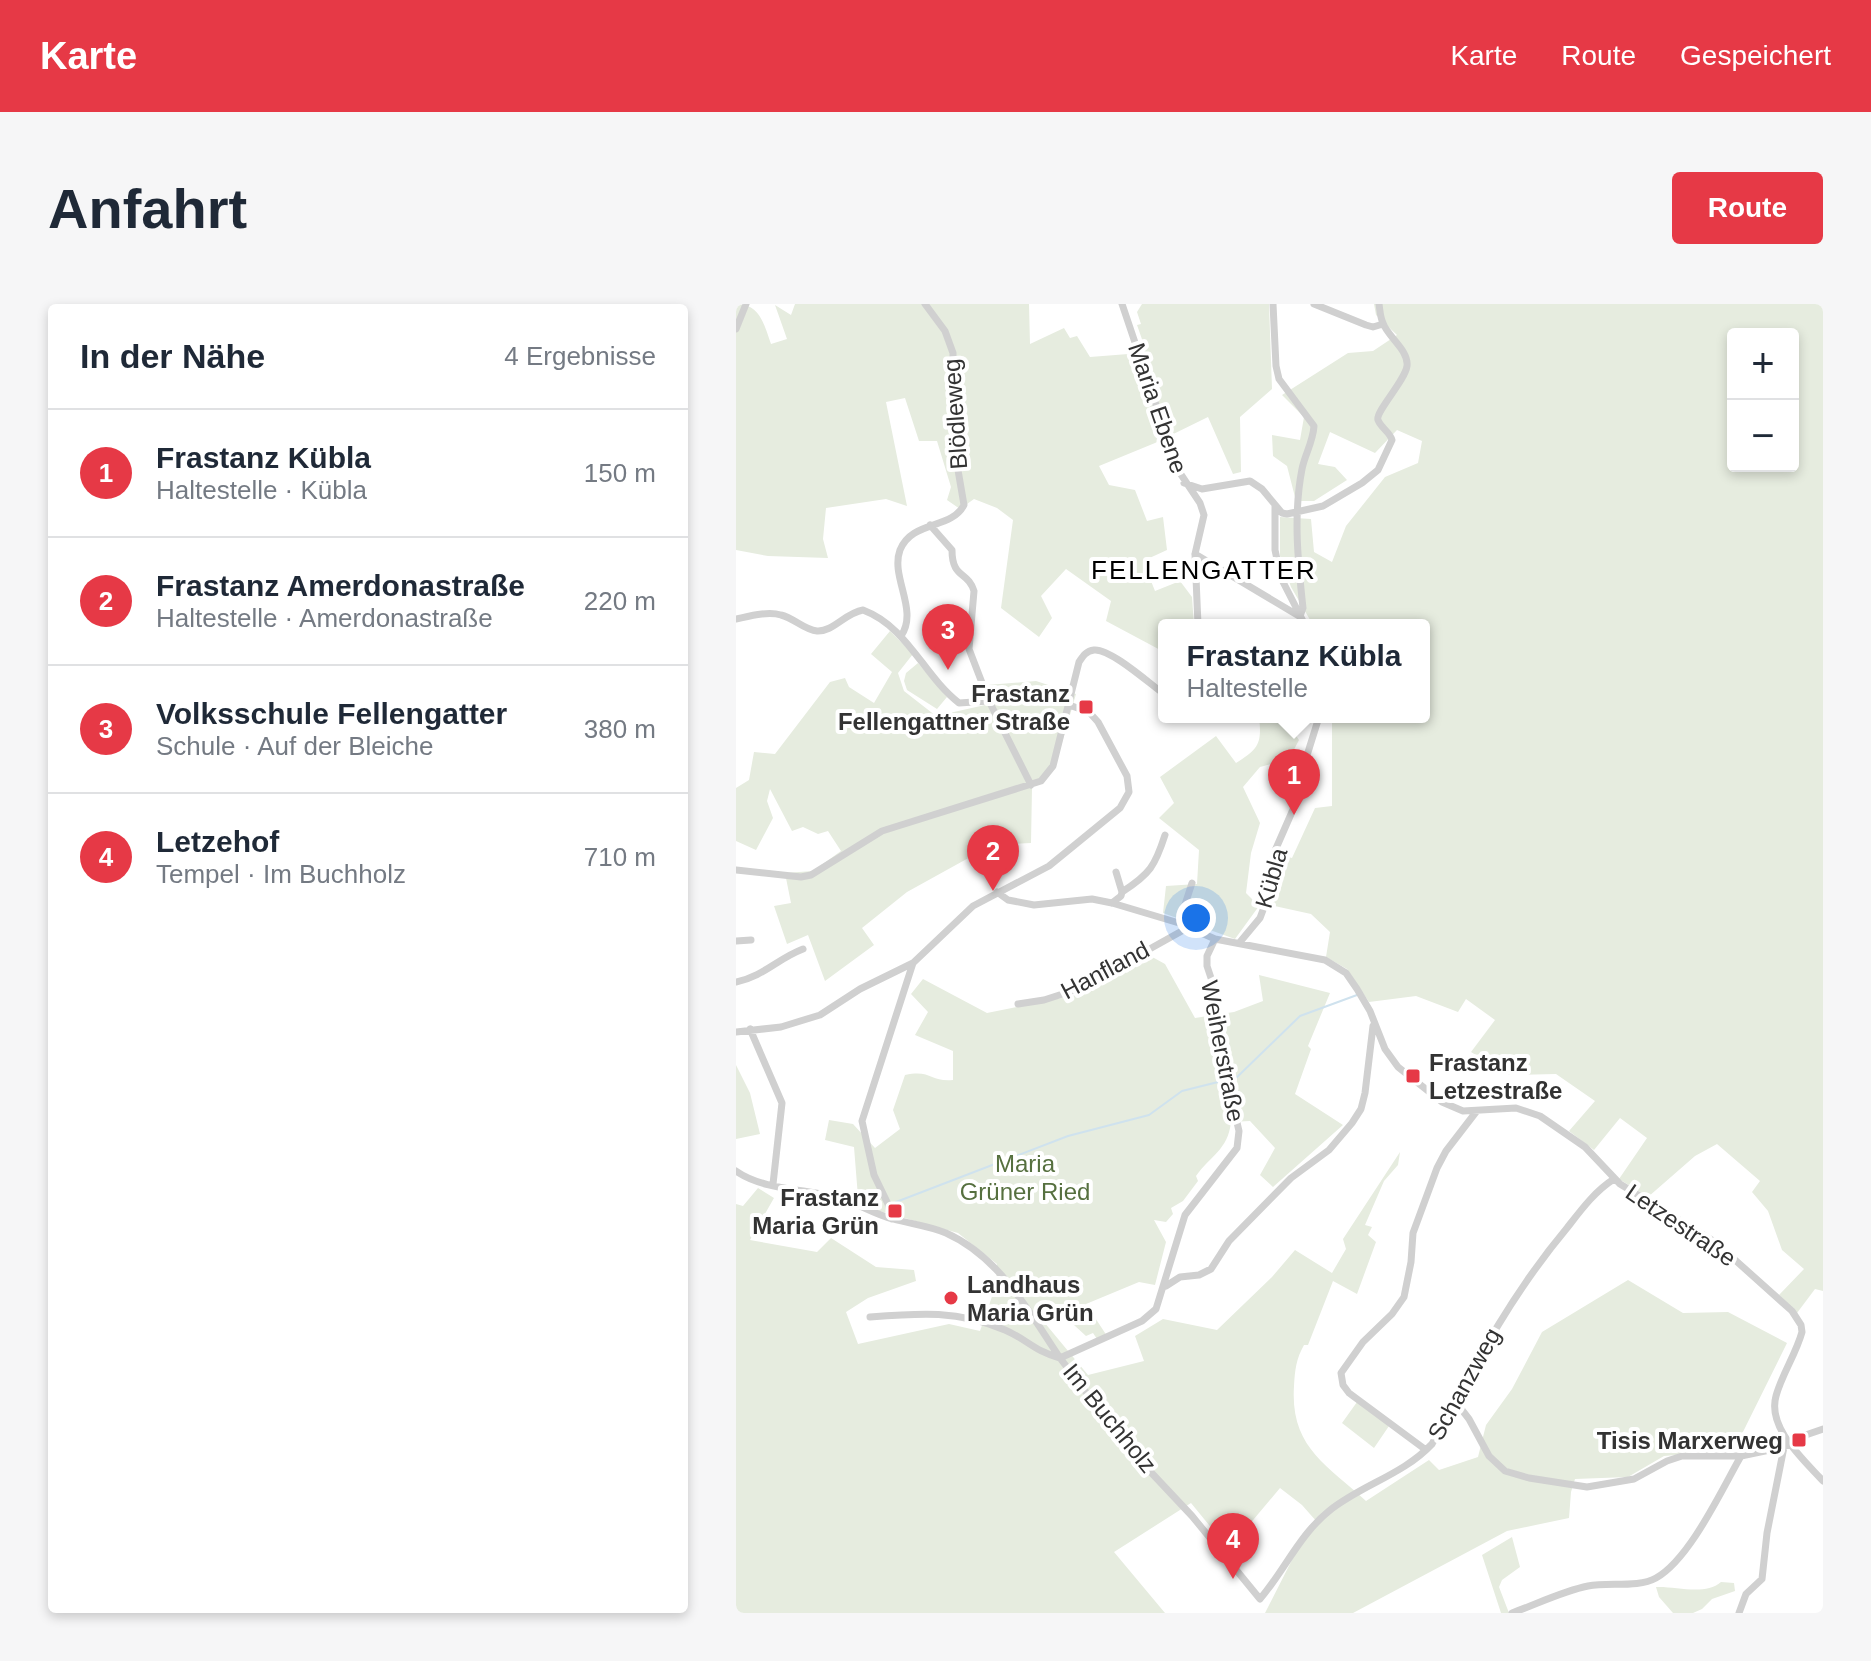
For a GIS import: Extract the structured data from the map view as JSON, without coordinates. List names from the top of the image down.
{
  "streets": {
    "street": [
      "Maria Ebene",
      "Blödleweg",
      "Kübla",
      "Hanfland",
      "Weiherstraße",
      "Letzestraße",
      "Schanzweg",
      "Im Buchholz"
    ]
  },
  "crossings": [
    ["Kübla", "Letzestraße"],
    ["Hanfland", "Letzestraße"],
    ["Weiherstraße", "Letzestraße"],
    ["Weiherstraße", "Im Buchholz"],
    ["Letzestraße", "Schanzweg"],
    ["Schanzweg", "Im Buchholz"]
  ],
  "districts": ["FELLENGATTER"],
  "parks": ["Maria Grüner Ried"],
  "places": {
    "transit": [
      "Frastanz Fellengattner Straße",
      "Frastanz Letzestraße",
      "Frastanz Maria Grün",
      "Tisis Marxerweg"
    ],
    "other": ["Landhaus Maria Grün"]
  },
  "page": {
    "header": "Karte",
    "nav": ["Karte", "Route", "Gespeichert"],
    "buttons": "Route",
    "title": "Anfahrt",
    "heading": ["In der Nähe", "4 Ergebnisse"],
    "map_buttons": ["+", "−"],
    "list": [
      {
        "mark": "1",
        "name": "Frastanz Kübla",
        "note": "Haltestelle · Kübla",
        "value": "150 m"
      },
      {
        "mark": "2",
        "name": "Frastanz Amerdonastraße",
        "note": "Haltestelle · Amerdonastraße",
        "value": "220 m"
      },
      {
        "mark": "3",
        "name": "Volksschule Fellengatter",
        "note": "Schule · Auf der Bleiche",
        "value": "380 m"
      },
      {
        "mark": "4",
        "name": "Letzehof",
        "note": "Tempel · Im Buchholz",
        "value": "710 m"
      }
    ],
    "pins": [
      "3",
      "1",
      "2",
      "4"
    ],
    "popup": ["Frastanz Kübla", "Haltestelle"]
  }
}
